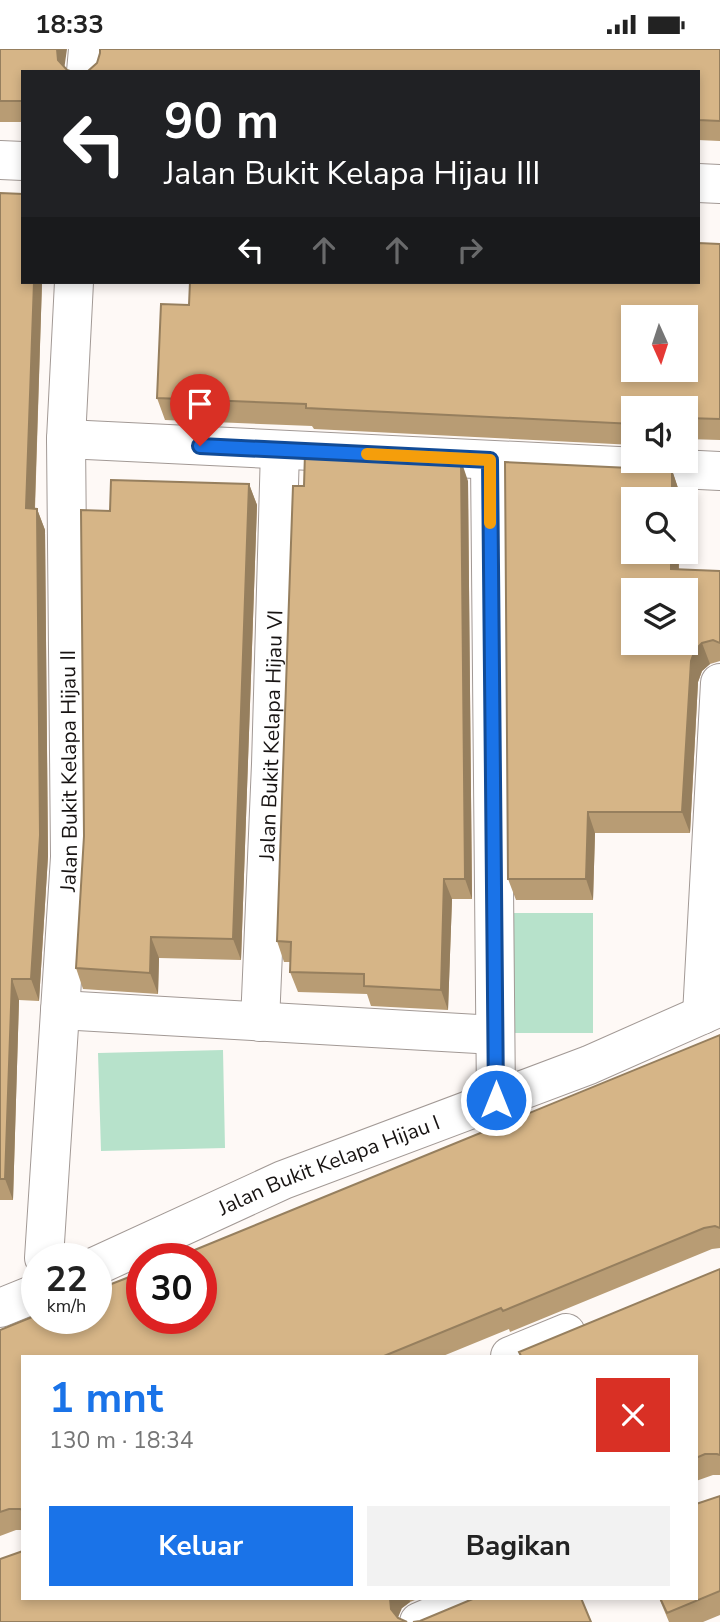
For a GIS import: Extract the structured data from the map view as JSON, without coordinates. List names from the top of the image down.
{
  "streets": {
    "street": ["Jalan Bukit Kelapa Hijau VI", "Jalan Bukit Kelapa Hijau II", "Jalan Bukit Kelapa Hijau I"]
  },
  "north": "bottom",
  "page": {
    "status": "18:33",
    "turn": ["90 m", "Jalan Bukit Kelapa Hijau III"],
    "speed": "22 km/h",
    "limit": "30",
    "heading": ["1 mnt", "130 m · 18:34"],
    "buttons": ["Keluar", "Bagikan"]
  }
}
